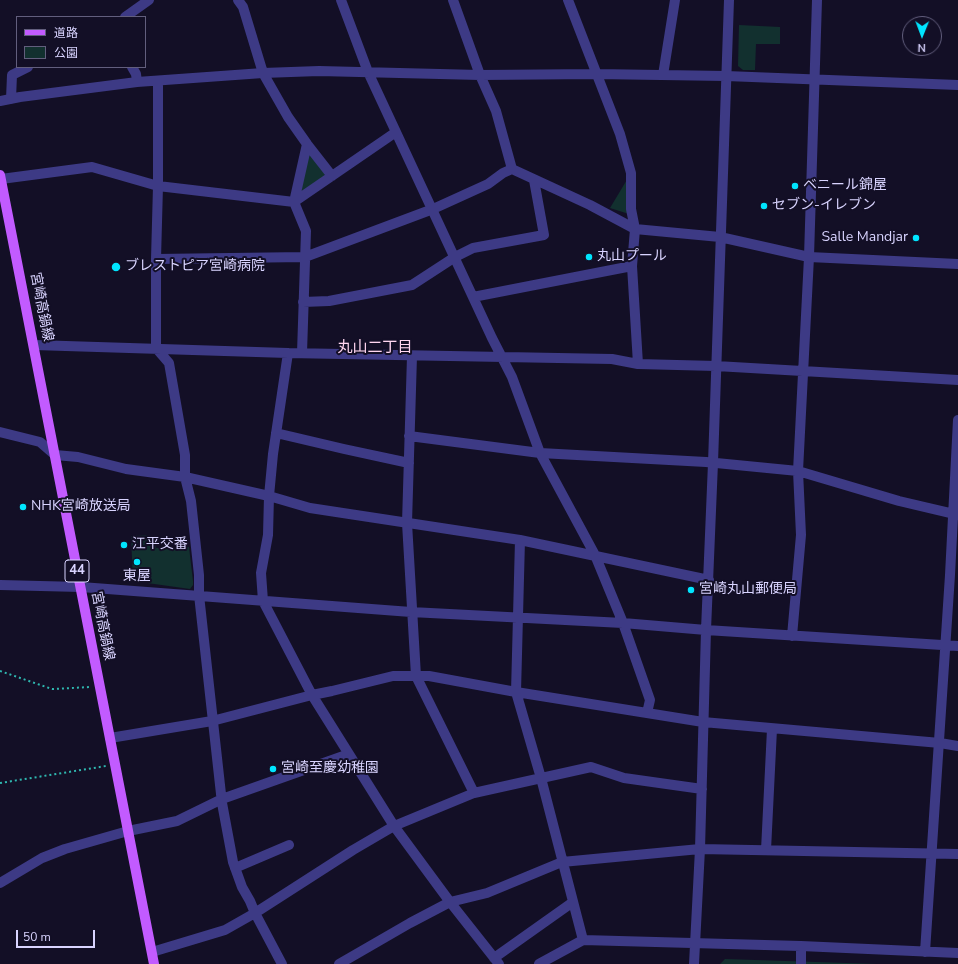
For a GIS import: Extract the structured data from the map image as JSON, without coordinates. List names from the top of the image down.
{
  "streets": {
    "main road": ["宮崎高鍋線", "44"]
  },
  "districts": ["丸山二丁目"],
  "places": [
    "ベニール錦屋",
    "セブン-イレブン",
    "Salle Mandjar",
    "丸山プール",
    "ブレストピア宮崎病院",
    "NHK宮崎放送局",
    "江平交番",
    "東屋",
    "宮崎丸山郵便局",
    "宮崎至慶幼稚園"
  ],
  "legend": ["道路", "公園"],
  "scale_bar": "50 m",
  "north": "bottom"
}
